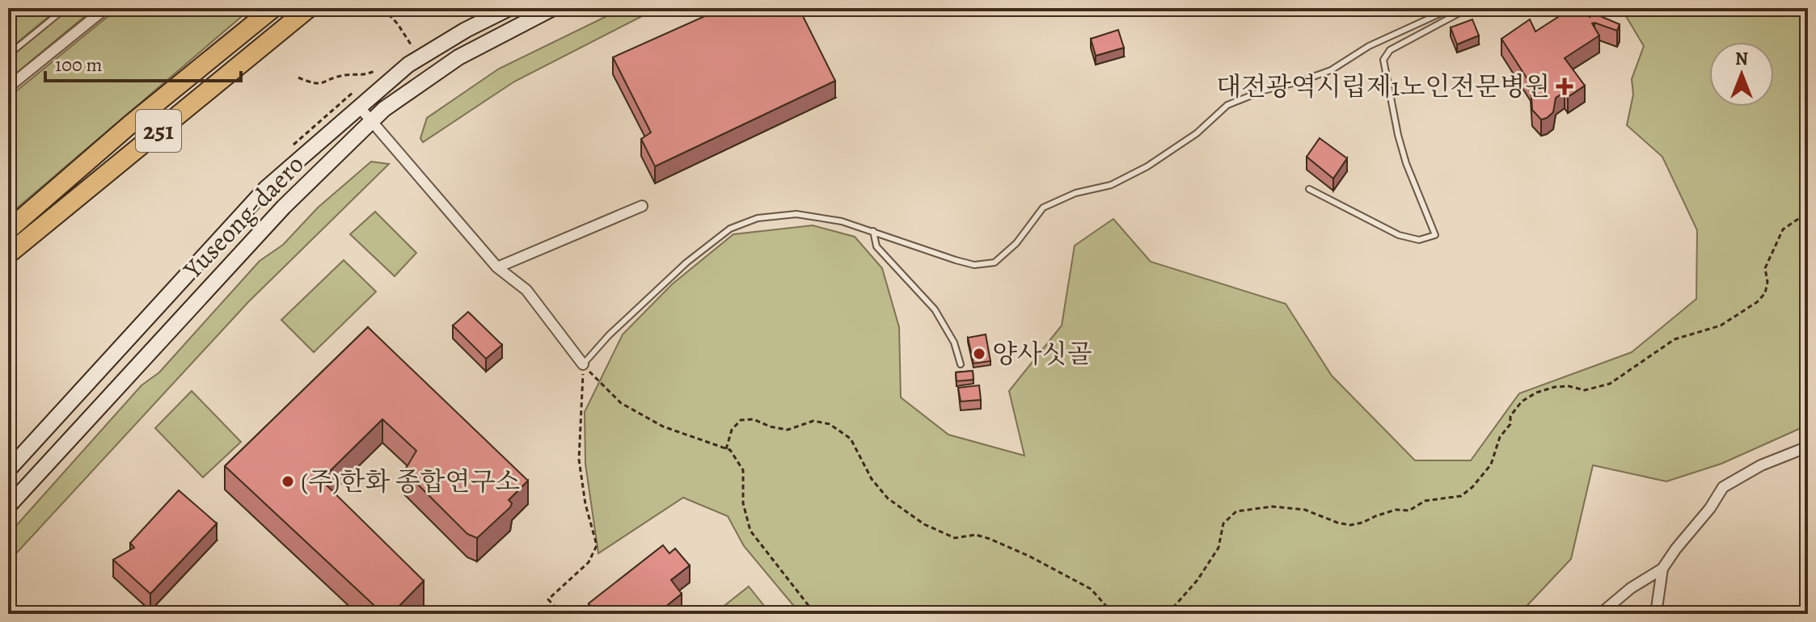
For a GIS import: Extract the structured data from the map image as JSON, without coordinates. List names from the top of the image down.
{
  "streets": {
    "highway": ["251"],
    "main road": ["Yuseong-daero"]
  },
  "places": {
    "health": ["대전광역시립제1노인전문병원"],
    "other": ["양사싯골", "(주)한화 종합연구소"]
  },
  "scale_bar": "100 m",
  "north": "top"
}
